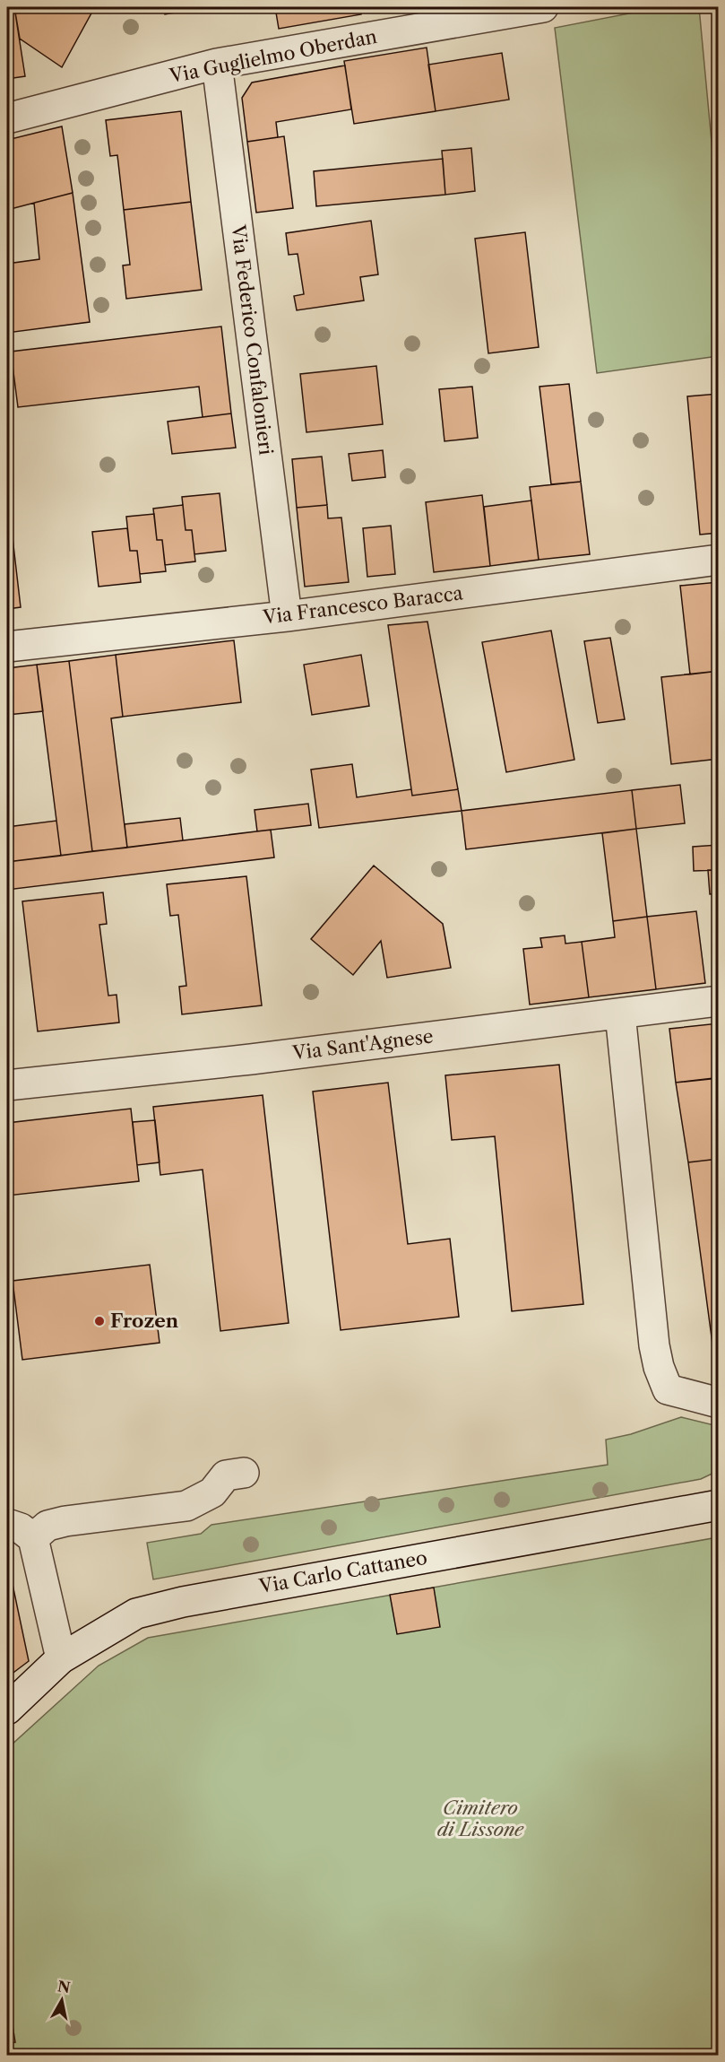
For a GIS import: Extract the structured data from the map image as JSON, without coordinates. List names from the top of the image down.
{
  "streets": {
    "street": [
      "Via Guglielmo Oberdan",
      "Via Federico Confalonieri",
      "Via Francesco Baracca",
      "Via Sant'Agnese",
      "Via Carlo Cattaneo"
    ]
  },
  "crossings": [
    ["Via Guglielmo Oberdan", "Via Federico Confalonieri"],
    ["Via Federico Confalonieri", "Via Francesco Baracca"]
  ],
  "parks": ["Cimitero di Lissone"],
  "places": ["Frozen"],
  "north": "top"
}
